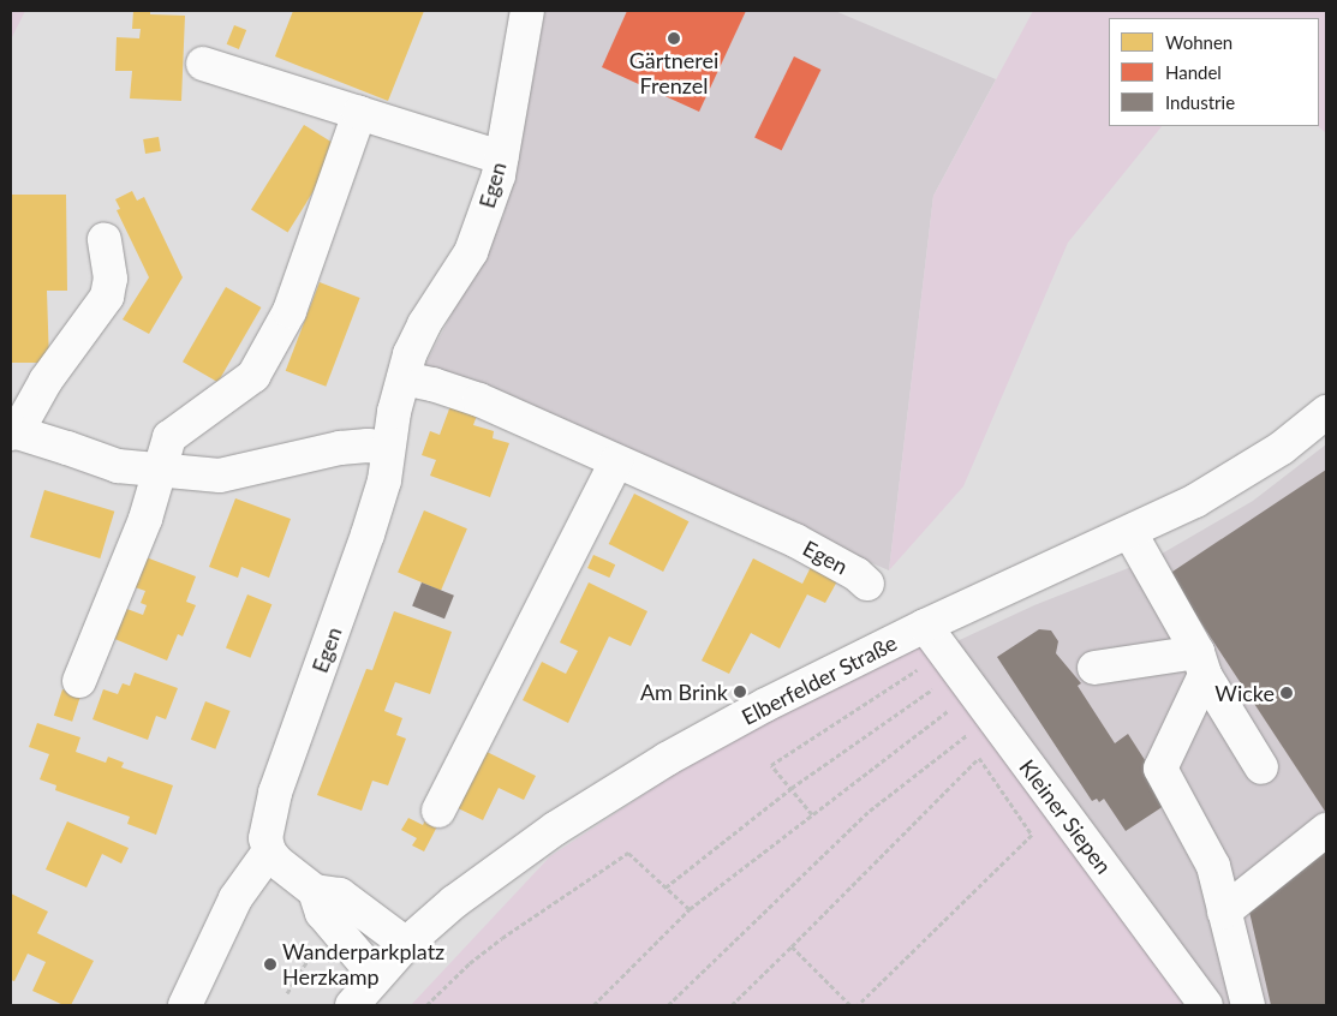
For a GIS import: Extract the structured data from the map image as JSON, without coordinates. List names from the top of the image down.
{
  "streets": {
    "street": ["Egen", "Elberfelder Straße", "Kleiner Siepen"]
  },
  "crossings": [
    ["Elberfelder Straße", "Kleiner Siepen"]
  ],
  "places": [
    "Gärtnerei Frenzel",
    "Am Brink",
    "Wicke",
    "Wanderparkplatz Herzkamp"
  ],
  "legend": ["Wohnen", "Handel", "Industrie"]
}
